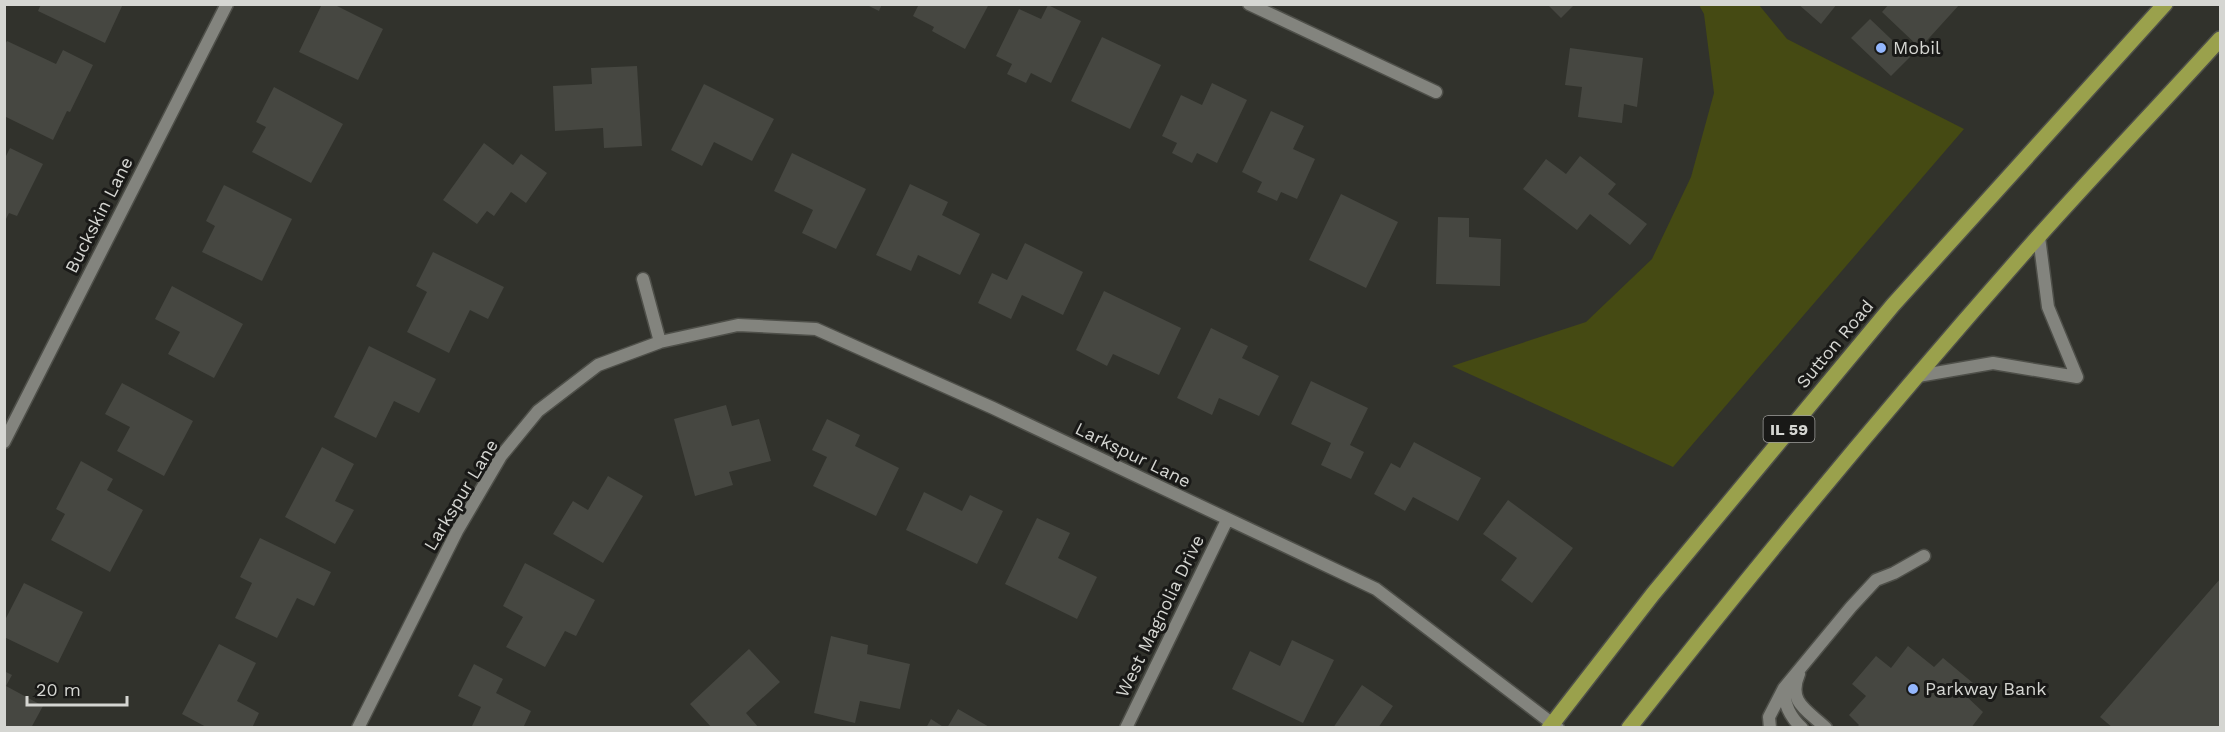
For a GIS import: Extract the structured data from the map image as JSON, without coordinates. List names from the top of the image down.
{
  "streets": {
    "main road": ["Sutton Road", "IL 59"],
    "street": ["Buckskin Lane", "Larkspur Lane", "West Magnolia Drive"]
  },
  "crossings": [
    ["Sutton Road", "Larkspur Lane"],
    ["Larkspur Lane", "West Magnolia Drive"]
  ],
  "places": ["Mobil", "Parkway Bank"],
  "scale_bar": "20 m"
}
